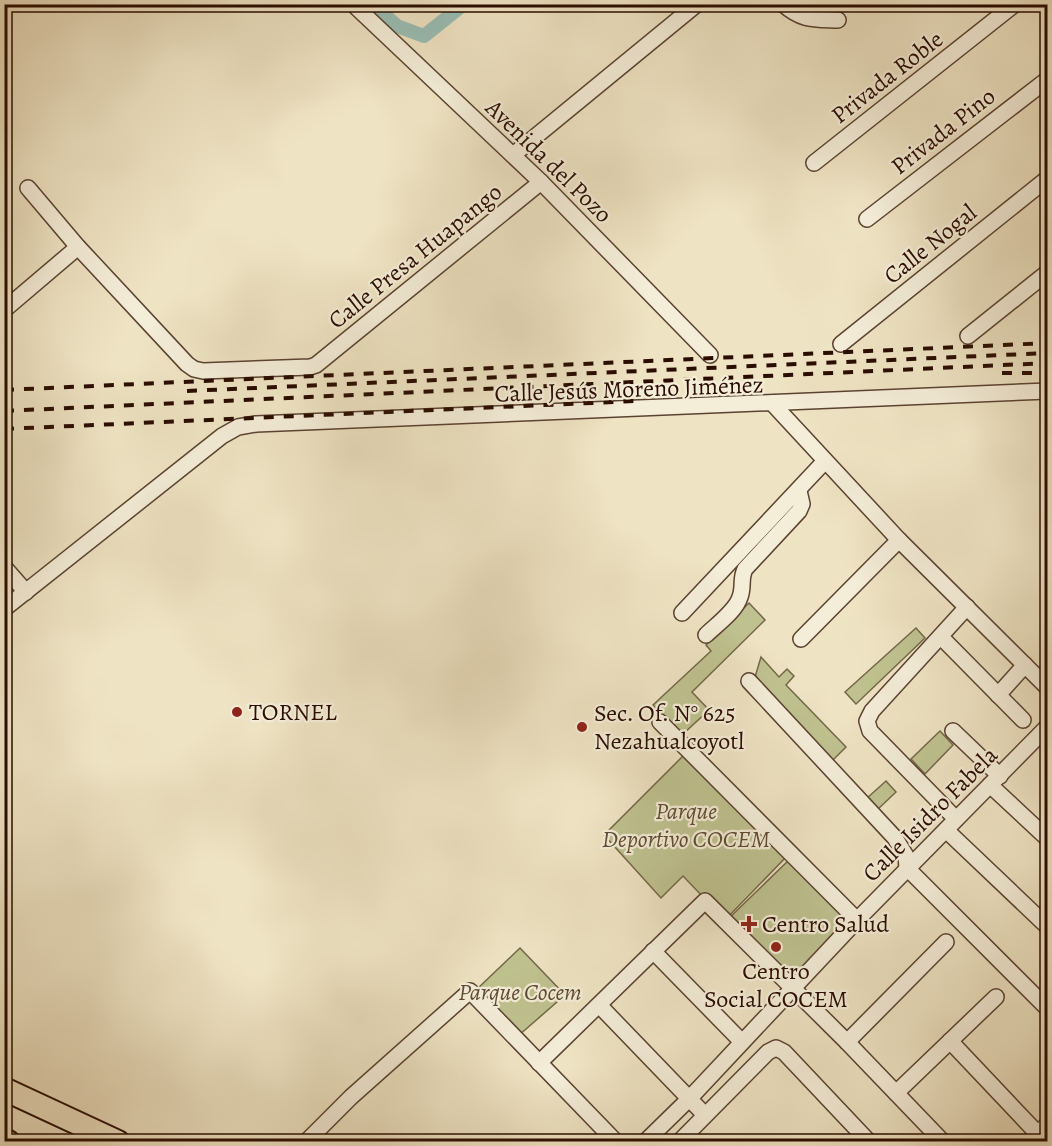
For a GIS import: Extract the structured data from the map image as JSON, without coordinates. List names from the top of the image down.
{
  "streets": {
    "street": [
      "Privada Roble",
      "Privada Pino",
      "Avenida del Pozo",
      "Calle Nogal",
      "Calle Presa Huapango",
      "Calle Jesús Moreno Jiménez",
      "Calle Isidro Fabela"
    ]
  },
  "crossings": [
    ["Avenida del Pozo", "Calle Presa Huapango"]
  ],
  "parks": ["Parque Deportivo COCEM", "Parque Cocem"],
  "places": {
    "other": ["TORNEL", "Sec. Of. N° 625 Nezahualcoyotl", "Centro Social COCEM"],
    "health": ["Centro Salud"]
  }
}
